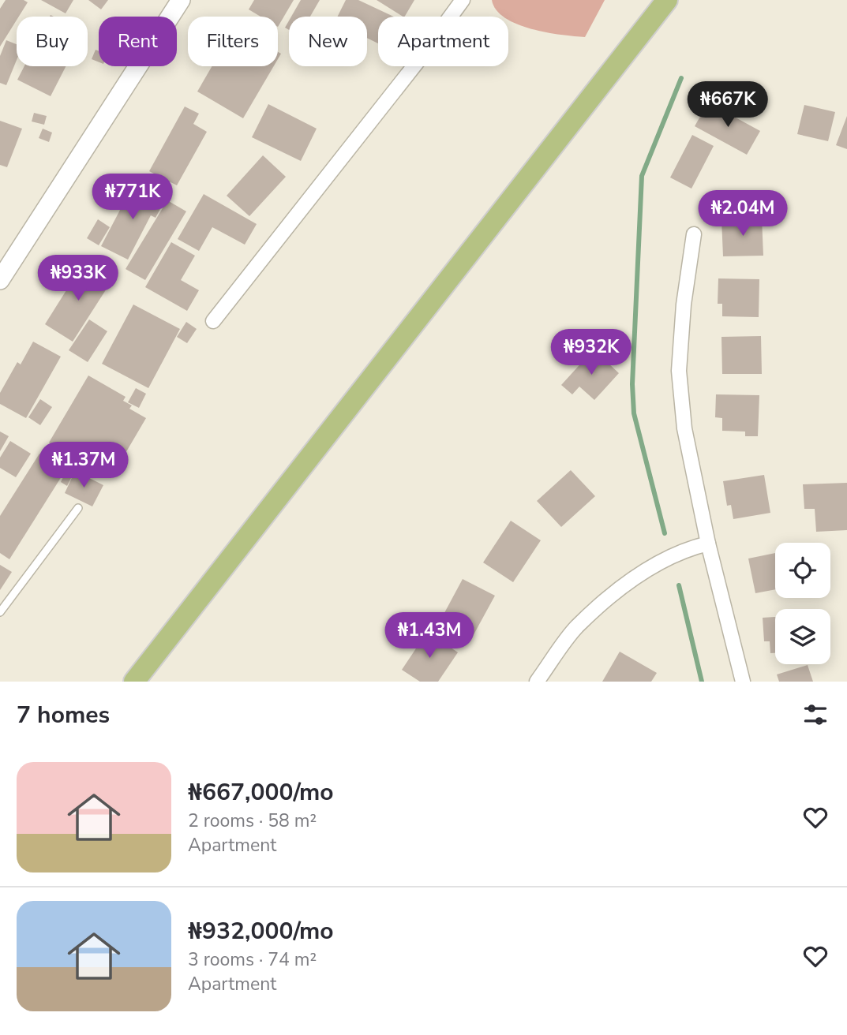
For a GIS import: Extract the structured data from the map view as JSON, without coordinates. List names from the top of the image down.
{
  "page": {
    "chip": [
      "Buy",
      "Rent",
      "Filters",
      "New",
      "Apartment"
    ],
    "price": [
      "₦667K",
      "₦771K",
      "₦2.04M",
      "₦933K",
      "₦932K",
      "₦1.37M",
      "₦1.43M"
    ],
    "heading": "7 homes",
    "list": [
      {
        "name": "₦667,000/mo",
        "note": "2 rooms · 58 m² · Apartment"
      },
      {
        "name": "₦932,000/mo",
        "note": "3 rooms · 74 m² · Apartment"
      }
    ]
  }
}
